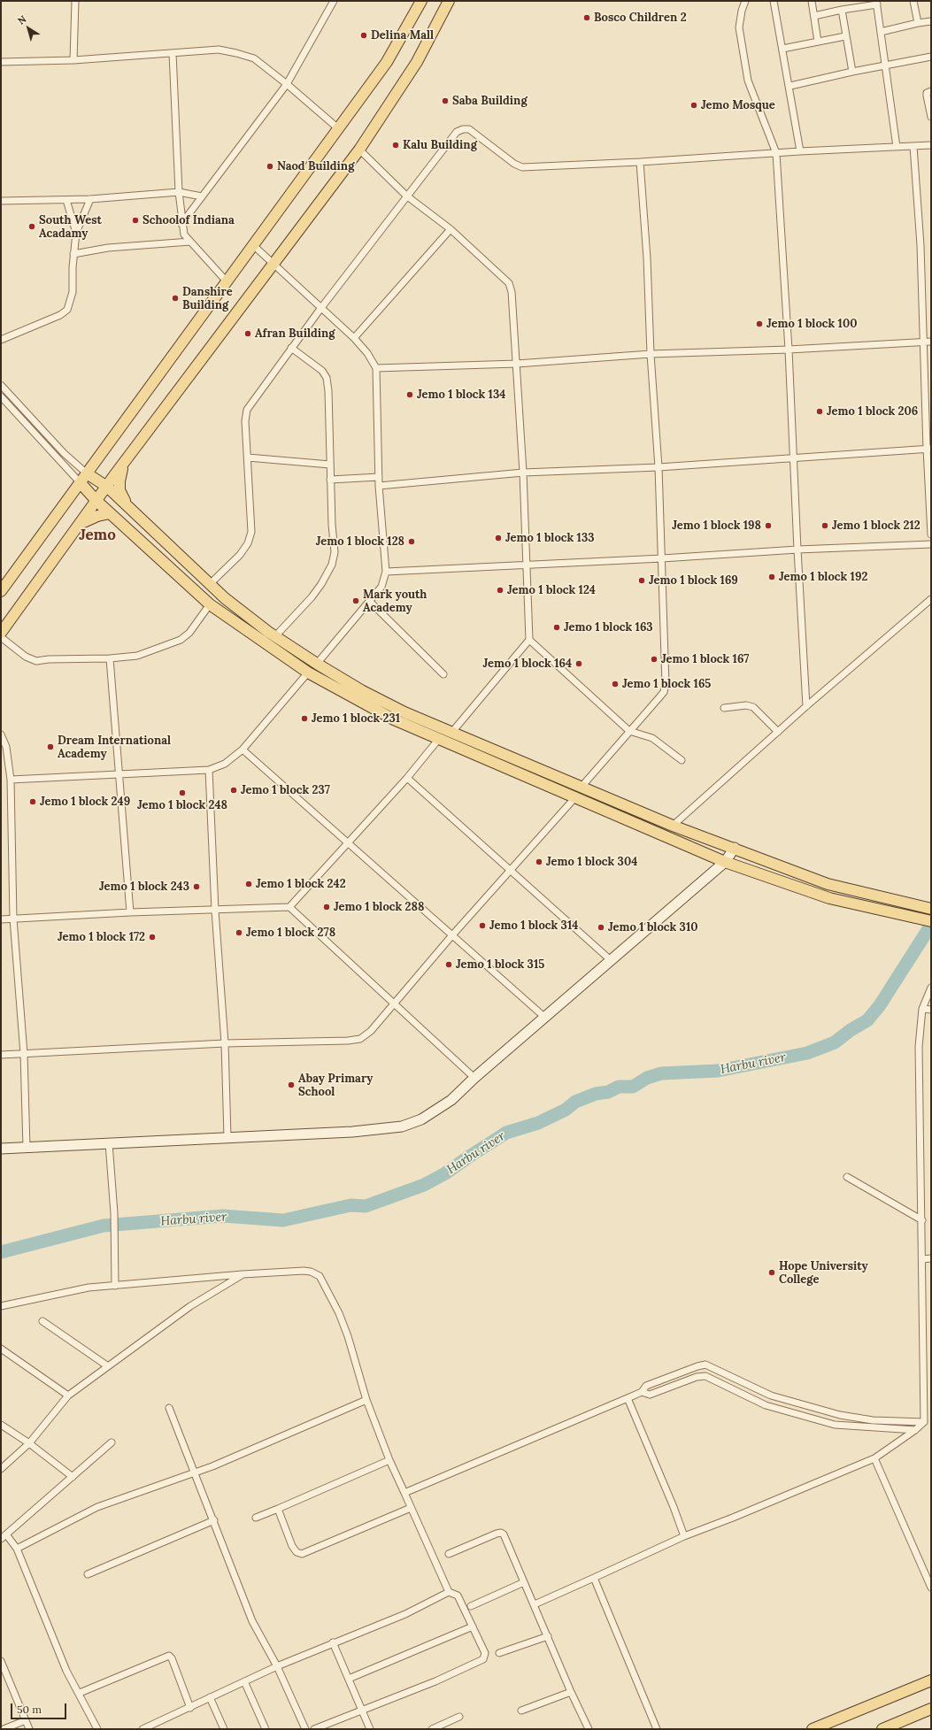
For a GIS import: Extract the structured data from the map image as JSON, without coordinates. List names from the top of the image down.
{
  "districts": ["Jemo"],
  "water": ["Harbu river"],
  "places": [
    "Bosco Children 2",
    "Delina Mall",
    "Saba Building",
    "Jemo Mosque",
    "Kalu Building",
    "Naod Building",
    "Schoolof Indiana",
    "South West Acadamy",
    "Danshire Building",
    "Jemo 1 block 100",
    "Afran Building",
    "Jemo 1 block 134",
    "Jemo 1 block 206",
    "Jemo 1 block 198",
    "Jemo 1 block 212",
    "Jemo 1 block 133",
    "Jemo 1 block 128",
    "Jemo 1 block 192",
    "Jemo 1 block 169",
    "Jemo 1 block 124",
    "Mark youth Academy",
    "Jemo 1 block 163",
    "Jemo 1 block 167",
    "Jemo 1 block 164",
    "Jemo 1 block 165",
    "Jemo 1 block 231",
    "Dream International Academy",
    "Jemo 1 block 237",
    "Jemo 1 block 248",
    "Jemo 1 block 249",
    "Jemo 1 block 304",
    "Jemo 1 block 242",
    "Jemo 1 block 243",
    "Jemo 1 block 288",
    "Jemo 1 block 314",
    "Jemo 1 block 310",
    "Jemo 1 block 278",
    "Jemo 1 block 172",
    "Jemo 1 block 315",
    "Abay Primary School",
    "Hope University College"
  ],
  "scale_bar": "50 m",
  "north": "top left"
}
